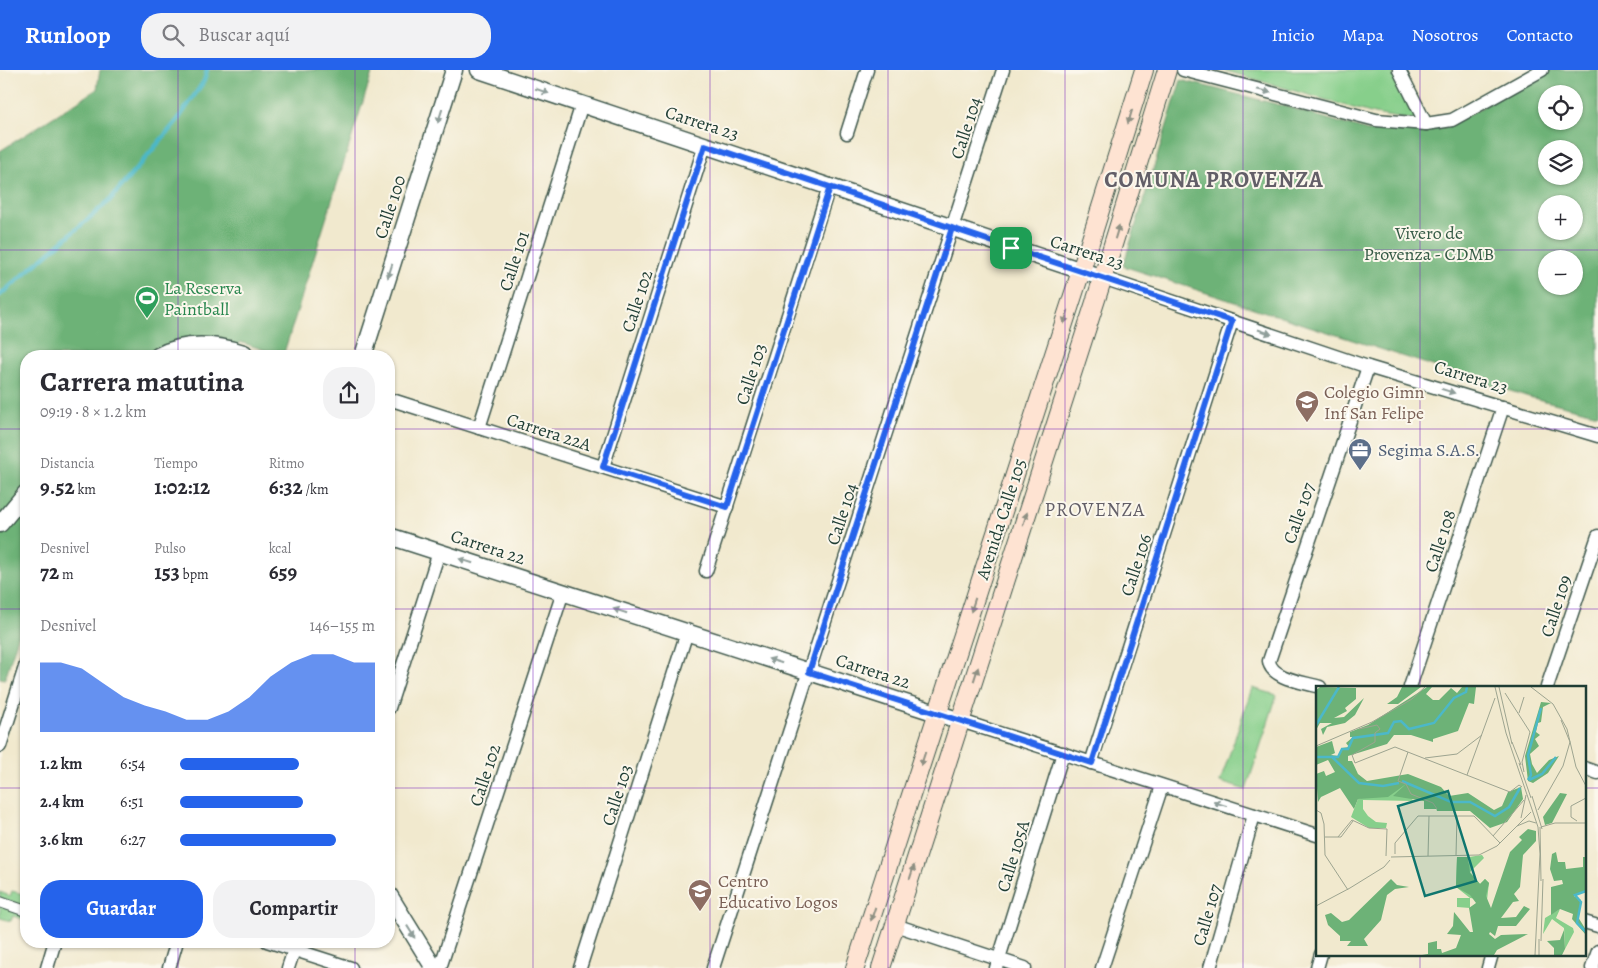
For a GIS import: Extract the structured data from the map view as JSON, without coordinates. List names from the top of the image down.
{
  "streets": {
    "main road": ["Avenida Calle 105"],
    "street": [
      "Carrera 23",
      "Calle 104",
      "Calle 100",
      "Calle 101",
      "Calle 102",
      "Calle 103",
      "Carrera 22A",
      "Calle 107",
      "Calle 108",
      "Carrera 22",
      "Calle 106",
      "Calle 109",
      "Calle 105A"
    ]
  },
  "crossings": [
    ["Carrera 23", "Calle 104"],
    ["Carrera 23", "Calle 101"],
    ["Carrera 23", "Calle 102"],
    ["Carrera 23", "Calle 103"],
    ["Carrera 23", "Calle 107"],
    ["Carrera 23", "Avenida Calle 105"],
    ["Carrera 23", "Calle 108"],
    ["Carrera 23", "Calle 106"],
    ["Calle 104", "Carrera 22"],
    ["Calle 101", "Carrera 22A"],
    ["Calle 102", "Carrera 22A"],
    ["Calle 102", "Carrera 22"],
    ["Calle 103", "Carrera 22A"],
    ["Calle 103", "Carrera 22"],
    ["Calle 107", "Carrera 22"],
    ["Avenida Calle 105", "Carrera 22"],
    ["Carrera 22", "Calle 106"],
    ["Carrera 22", "Calle 105A"]
  ],
  "one_way": ["Calle 100", "Carrera 22"],
  "districts": ["COMUNA PROVENZA", "PROVENZA"],
  "parks": ["Vivero de Provenza - CDMB"],
  "places": {
    "sports": ["La Reserva Paintball"],
    "school or university": ["Colegio Gimn Inf San Felipe", "Centro Educativo Logos"],
    "office": ["Segima S.A.S."]
  },
  "page": {
    "header": "Runloop",
    "search": "Buscar aquí",
    "nav": [
      "Inicio",
      "Mapa",
      "Nosotros",
      "Contacto"
    ],
    "map_buttons": ["+", "−"],
    "heading": ["Carrera matutina", "09:19 · 8 × 1.2 km"],
    "stats": [
      ["Distancia", "9.52 km"],
      ["Tiempo", "1:02:12"],
      ["Ritmo", "6:32 /km"],
      ["Desnivel", "72 m"],
      ["Pulso", "153 bpm"],
      ["kcal", "659"]
    ],
    "chart": ["Desnivel", "146–155 m"],
    "list": [
      {
        "name": "1.2 km",
        "note": "6:54"
      },
      {
        "name": "2.4 km",
        "note": "6:51"
      },
      {
        "name": "3.6 km",
        "note": "6:27"
      }
    ],
    "buttons": ["Guardar", "Compartir"]
  }
}
